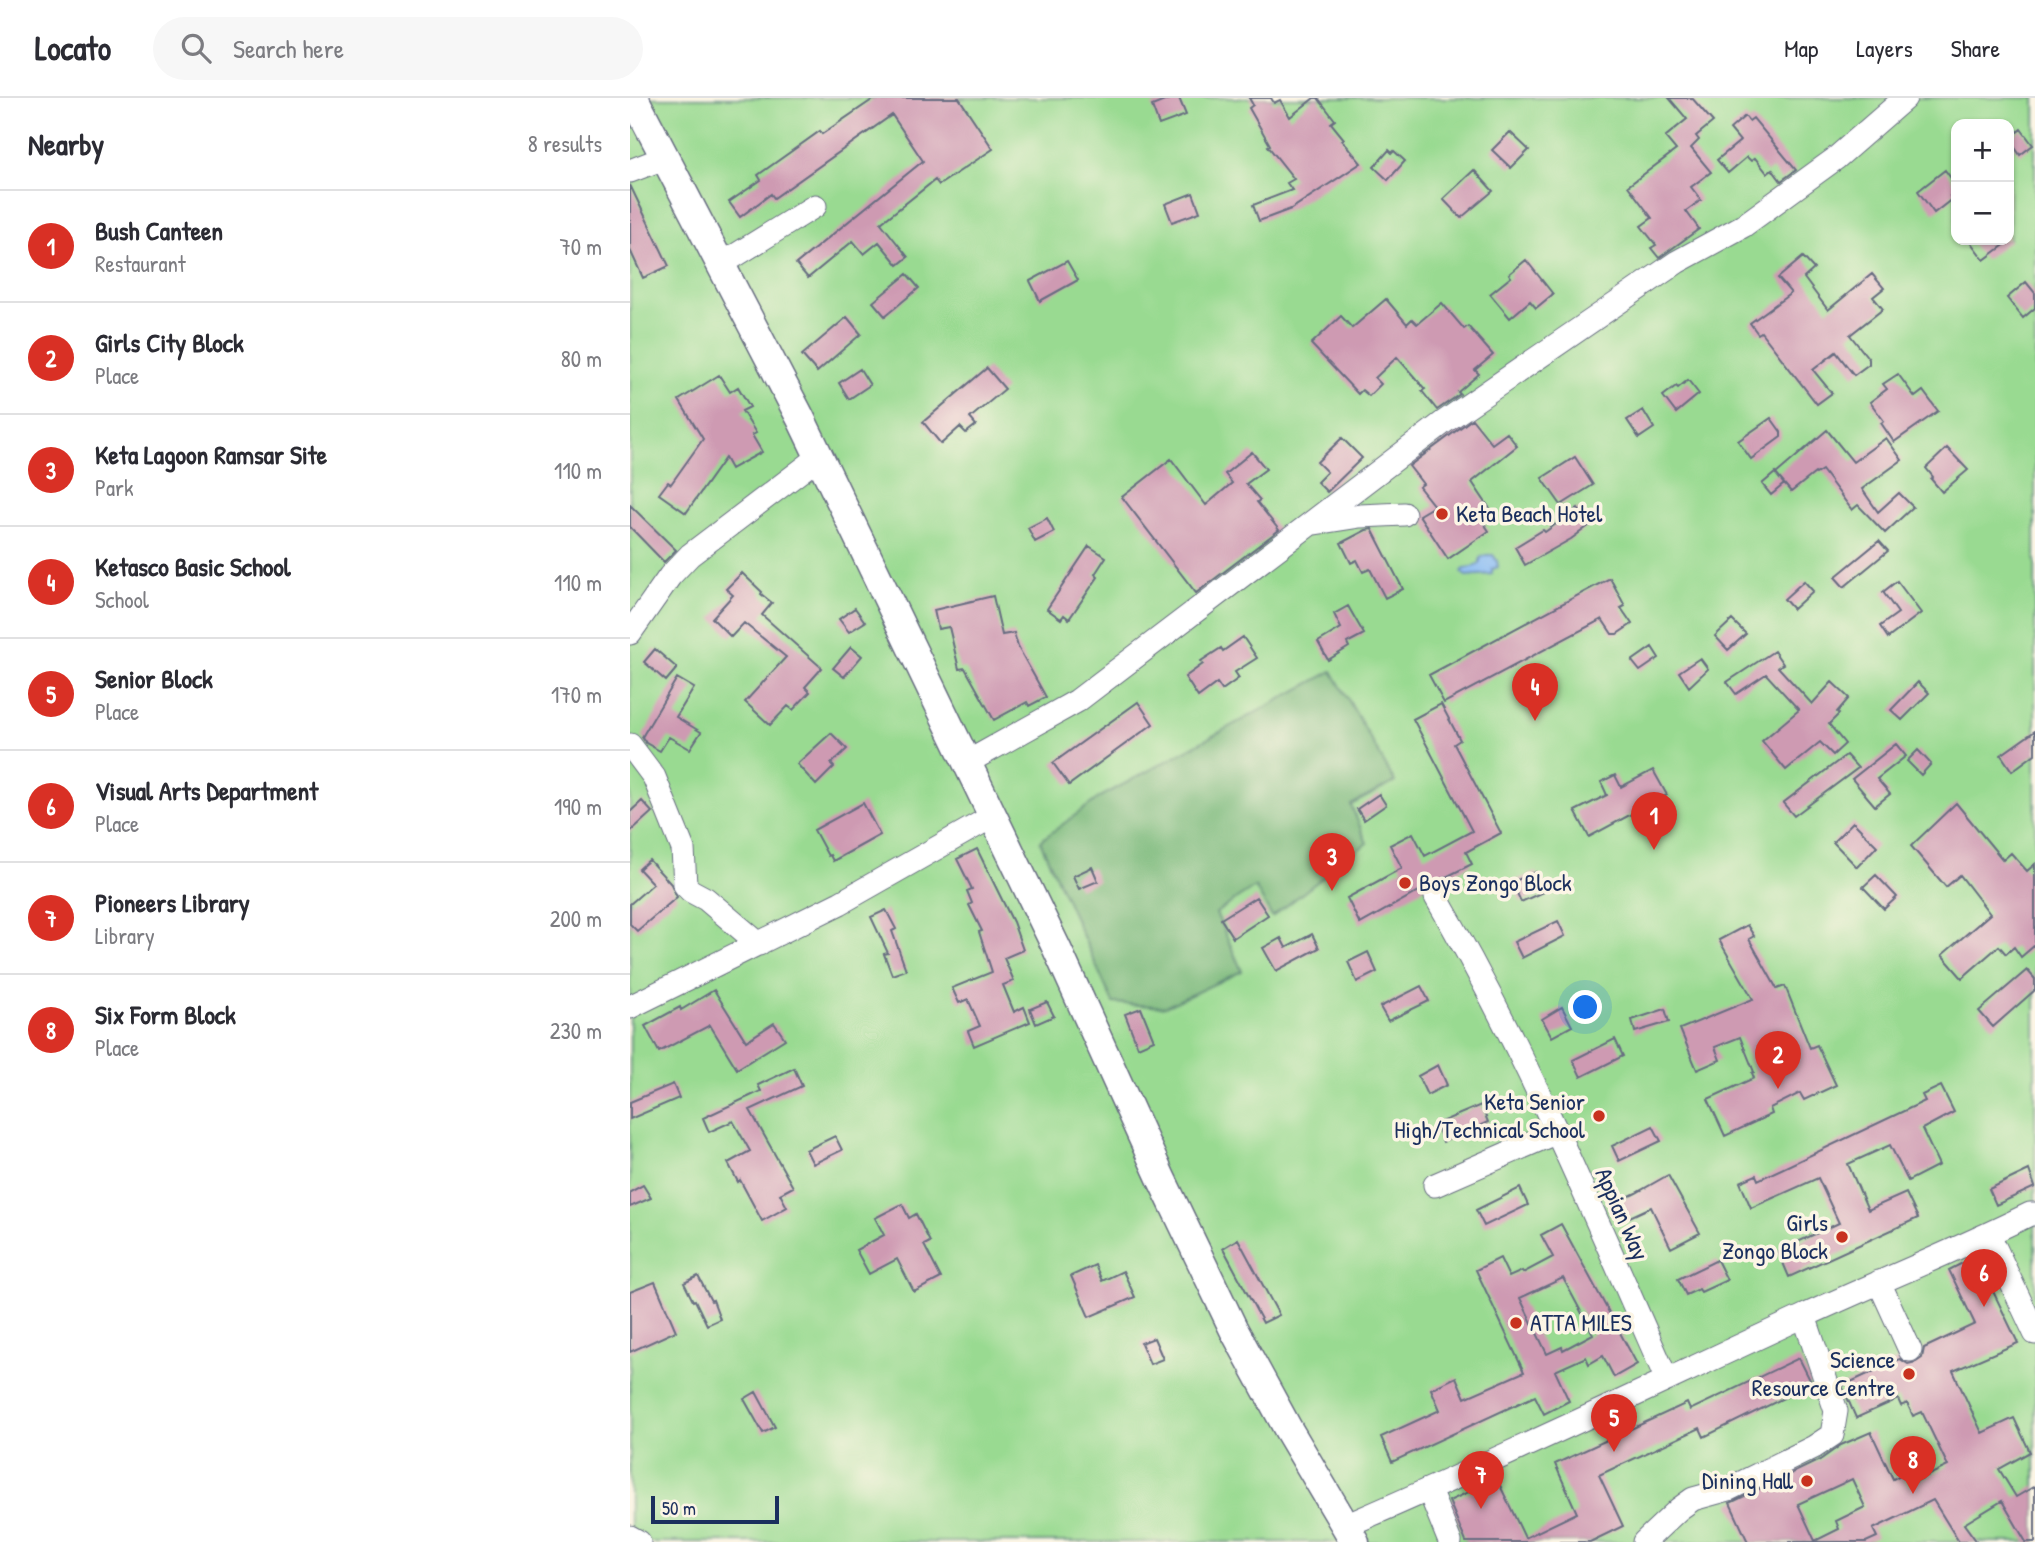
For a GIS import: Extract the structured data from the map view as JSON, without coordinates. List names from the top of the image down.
{
  "streets": {
    "street": ["Appian Way"]
  },
  "places": [
    "Keta Beach Hotel",
    "Boys Zongo Block",
    "Keta Senior High/Technical School",
    "Girls Zongo Block",
    "ATTA MILES",
    "Science Resource Centre",
    "Dining Hall"
  ],
  "scale_bar": "50 m",
  "page": {
    "header": "Locato",
    "search": "Search here",
    "nav": ["Map", "Layers", "Share"],
    "heading": ["Nearby", "8 results"],
    "map_buttons": ["+", "−"],
    "list": [
      {
        "mark": "1",
        "name": "Bush Canteen",
        "note": "Restaurant",
        "value": "70 m"
      },
      {
        "mark": "2",
        "name": "Girls City Block",
        "note": "Place",
        "value": "80 m"
      },
      {
        "mark": "3",
        "name": "Keta Lagoon Ramsar Site",
        "note": "Park",
        "value": "110 m"
      },
      {
        "mark": "4",
        "name": "Ketasco Basic School",
        "note": "School",
        "value": "110 m"
      },
      {
        "mark": "5",
        "name": "Senior Block",
        "note": "Place",
        "value": "170 m"
      },
      {
        "mark": "6",
        "name": "Visual Arts Department",
        "note": "Place",
        "value": "190 m"
      },
      {
        "mark": "7",
        "name": "Pioneers Library",
        "note": "Library",
        "value": "200 m"
      },
      {
        "mark": "8",
        "name": "Six Form Block",
        "note": "Place",
        "value": "230 m"
      }
    ],
    "pins": [
      "4",
      "1",
      "3",
      "2",
      "6",
      "5",
      "8",
      "7"
    ],
    "scale": "50 m"
  }
}
